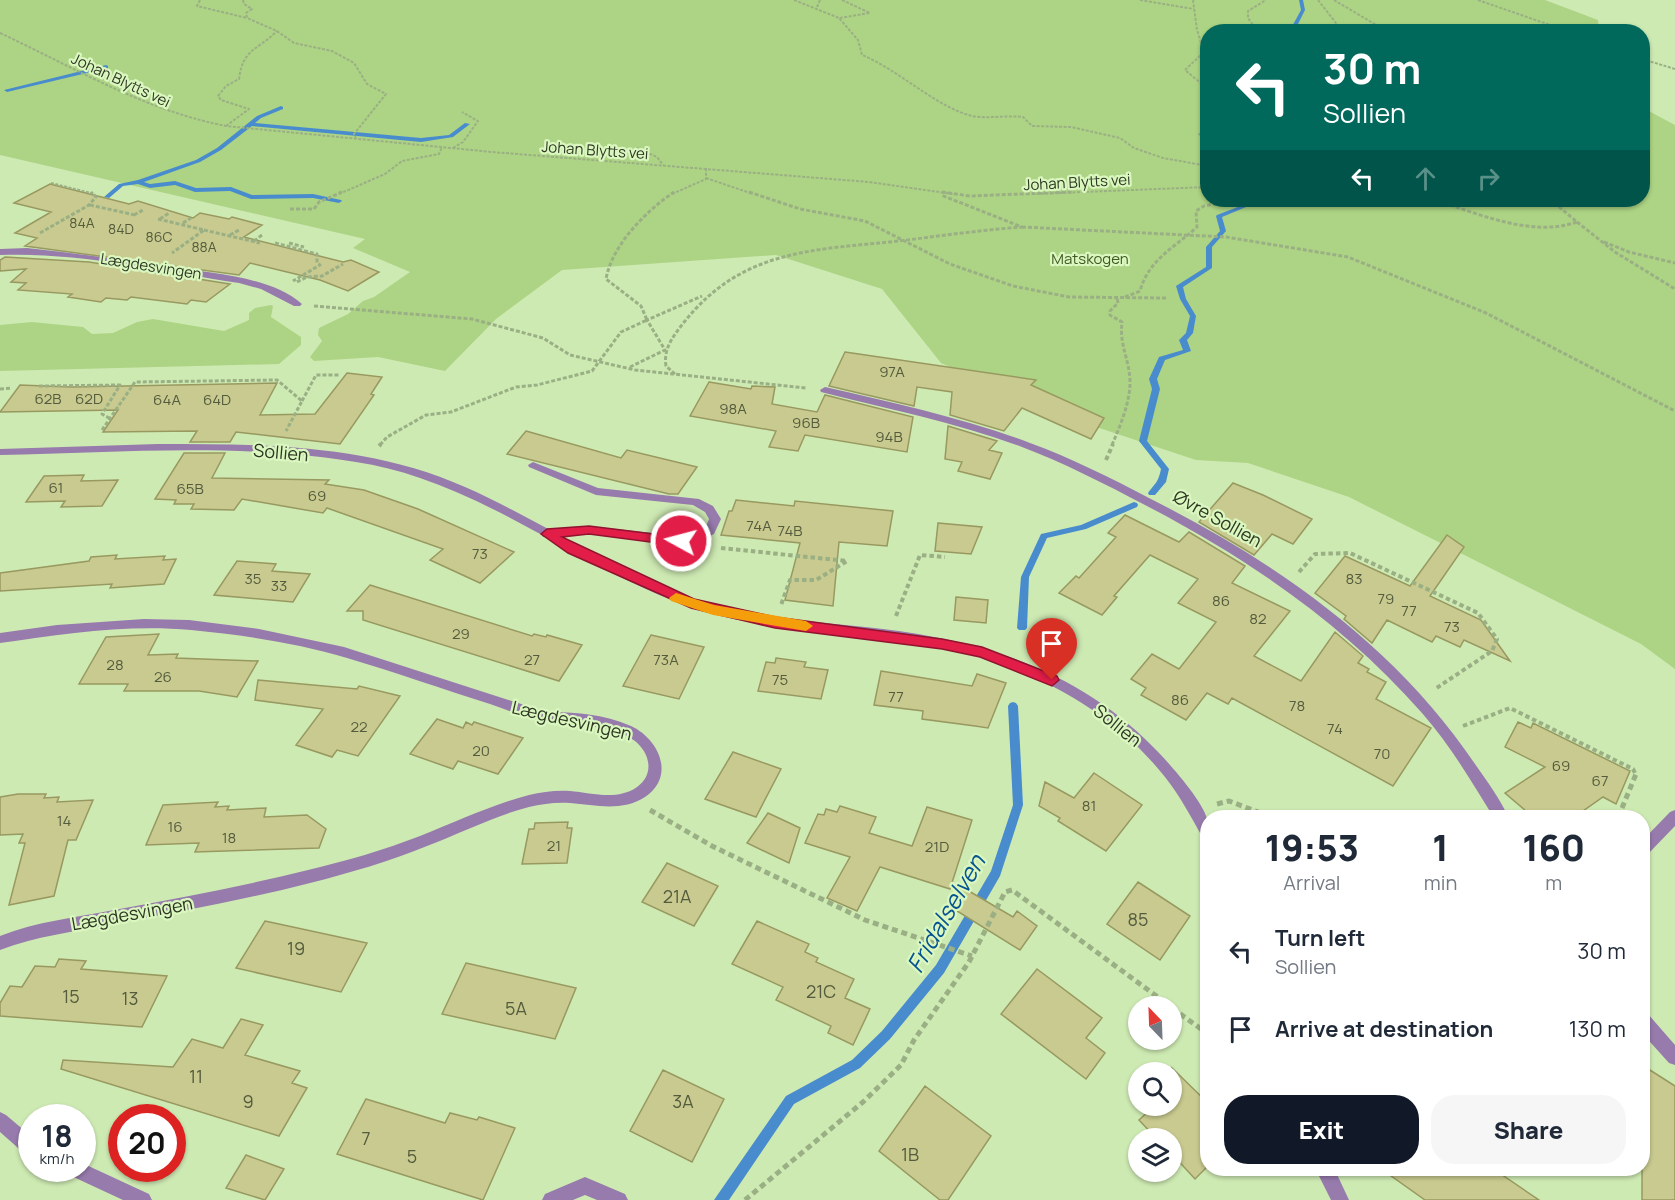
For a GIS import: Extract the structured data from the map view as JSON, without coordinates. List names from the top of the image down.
{
  "streets": {
    "street": ["Lægdesvingen", "Sollien", "Øvre Sollien"],
    "path": ["Johan Blytts vei"]
  },
  "water": ["Fridalselven"],
  "parks": ["Matskogen"],
  "house_numbers": [
    "84A",
    "84D",
    "86C",
    "88A",
    "97A",
    "62B",
    "62D",
    "64A",
    "64D",
    "98A",
    "96B",
    "94B",
    "61",
    "65B",
    "69",
    "74A",
    "74B",
    "73",
    "35",
    "83",
    "33",
    "79",
    "86",
    "77",
    "82",
    "73",
    "29",
    "27",
    "73A",
    "28",
    "26",
    "75",
    "77",
    "86",
    "78",
    "22",
    "74",
    "20",
    "70",
    "69",
    "67",
    "81",
    "14",
    "16",
    "18",
    "21",
    "21D",
    "21A",
    "85",
    "19",
    "21C",
    "15",
    "13",
    "5A",
    "11",
    "9",
    "3A",
    "7",
    "1B",
    "5"
  ],
  "north": "top left",
  "page": {
    "turn": ["30 m", "Sollien"],
    "eta": [
      "19:53",
      "Arrival",
      "1",
      "min",
      "160",
      "m"
    ],
    "list": [
      {
        "name": "Turn left",
        "note": "Sollien",
        "value": "30 m"
      },
      {
        "name": "Arrive at destination",
        "value": "130 m"
      }
    ],
    "buttons": ["Exit", "Share"],
    "speed": "18 km/h",
    "limit": "20"
  }
}
